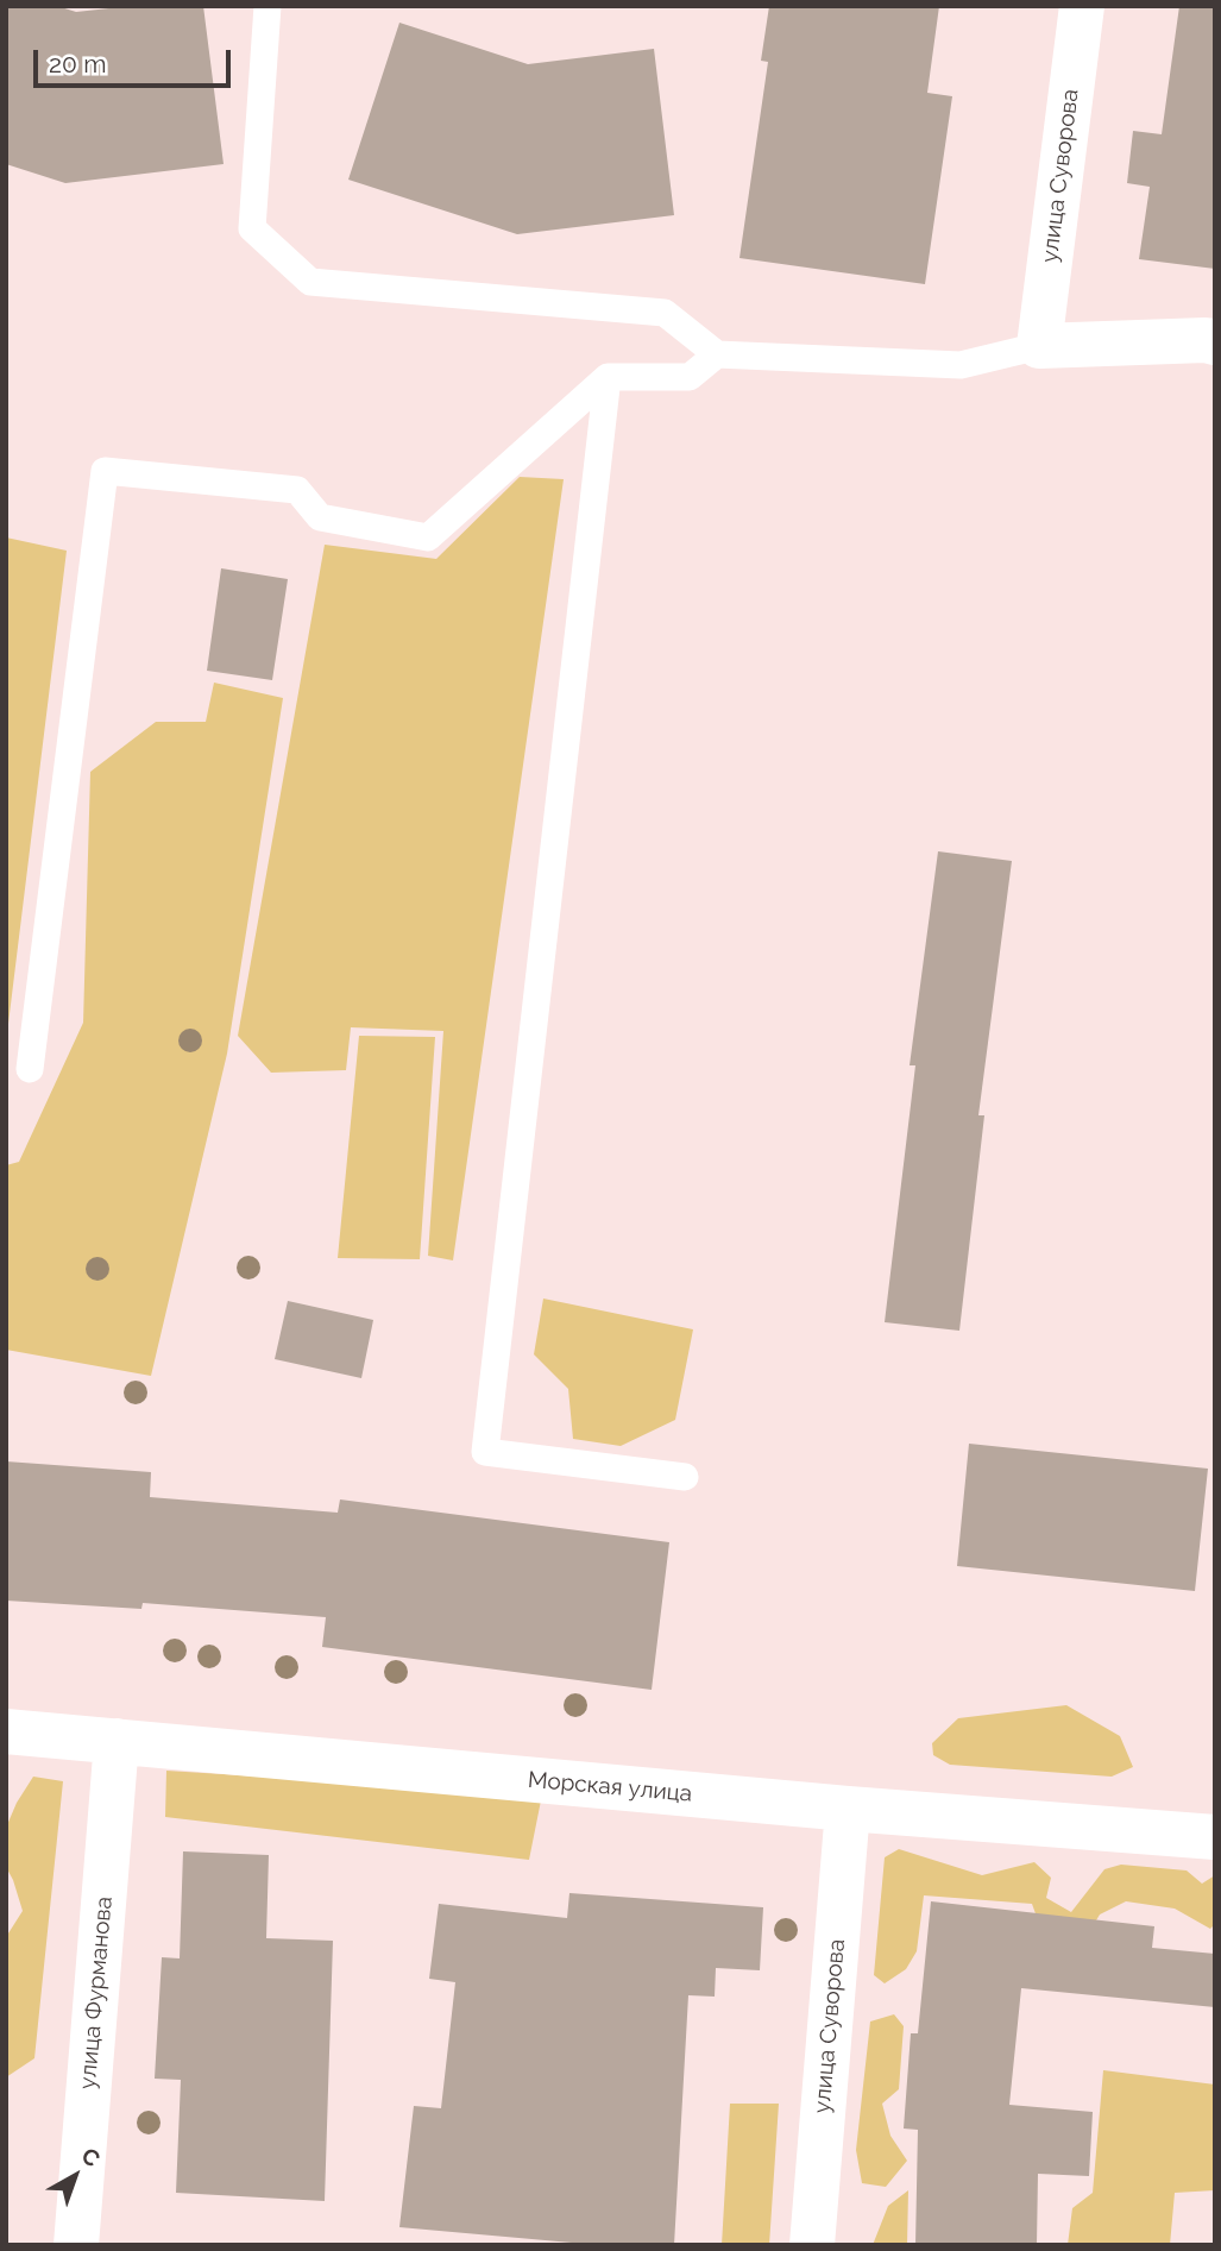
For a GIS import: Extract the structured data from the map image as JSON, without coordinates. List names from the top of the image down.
{
  "streets": {
    "street": ["улица Суворова", "Морская улица", "улица Фурманова"]
  },
  "crossings": [
    ["улица Суворова", "Морская улица"],
    ["Морская улица", "улица Фурманова"]
  ],
  "scale_bar": "20 m",
  "north": "top right"
}
